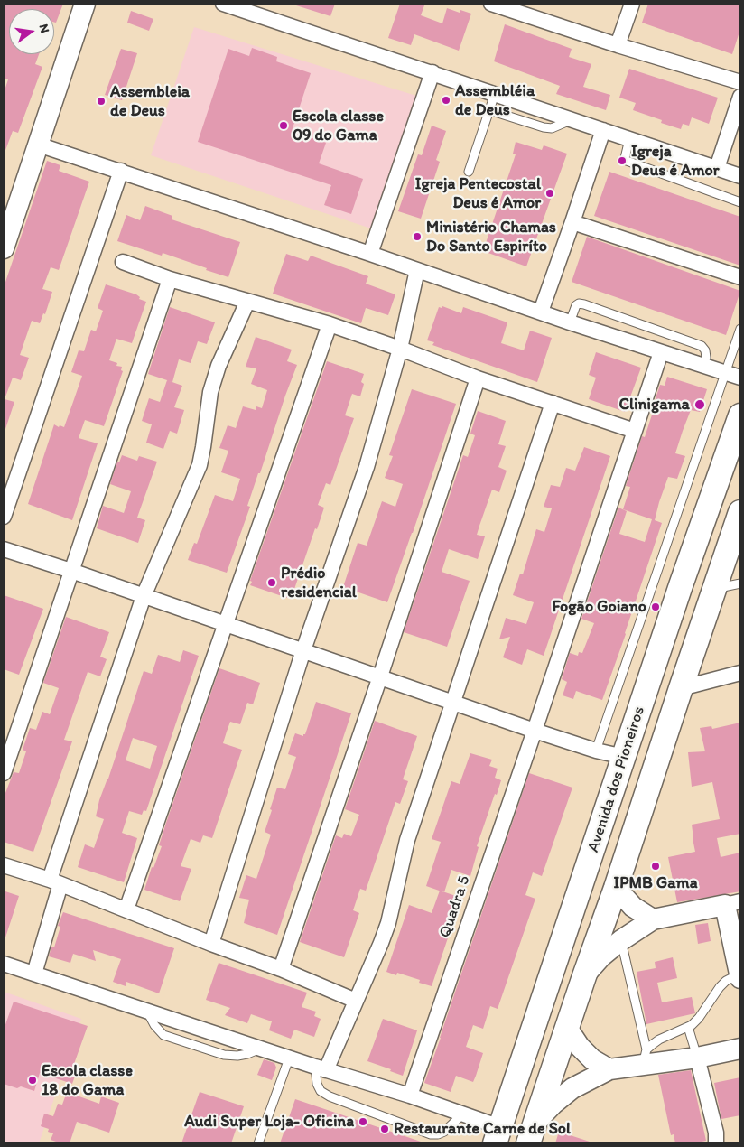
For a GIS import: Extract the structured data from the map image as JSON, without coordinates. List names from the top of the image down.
{
  "streets": {
    "main road": ["Avenida dos Pioneiros"],
    "street": ["Quadra 5"]
  },
  "places": [
    "Assembléia de Deus",
    "Assembleia de Deus",
    "Escola classe 09 do Gama",
    "Igreja Deus é Amor",
    "Igreja Pentecostal Deus é Amor",
    "Ministério Chamas Do Santo Espiríto",
    "Clinigama",
    "Prédio residencial",
    "Fogão Goiano",
    "IPMB Gama",
    "Escola classe 18 do Gama",
    "Audi Super Loja- Oficina",
    "Restaurante Carne de Sol"
  ],
  "north": "right"
}
